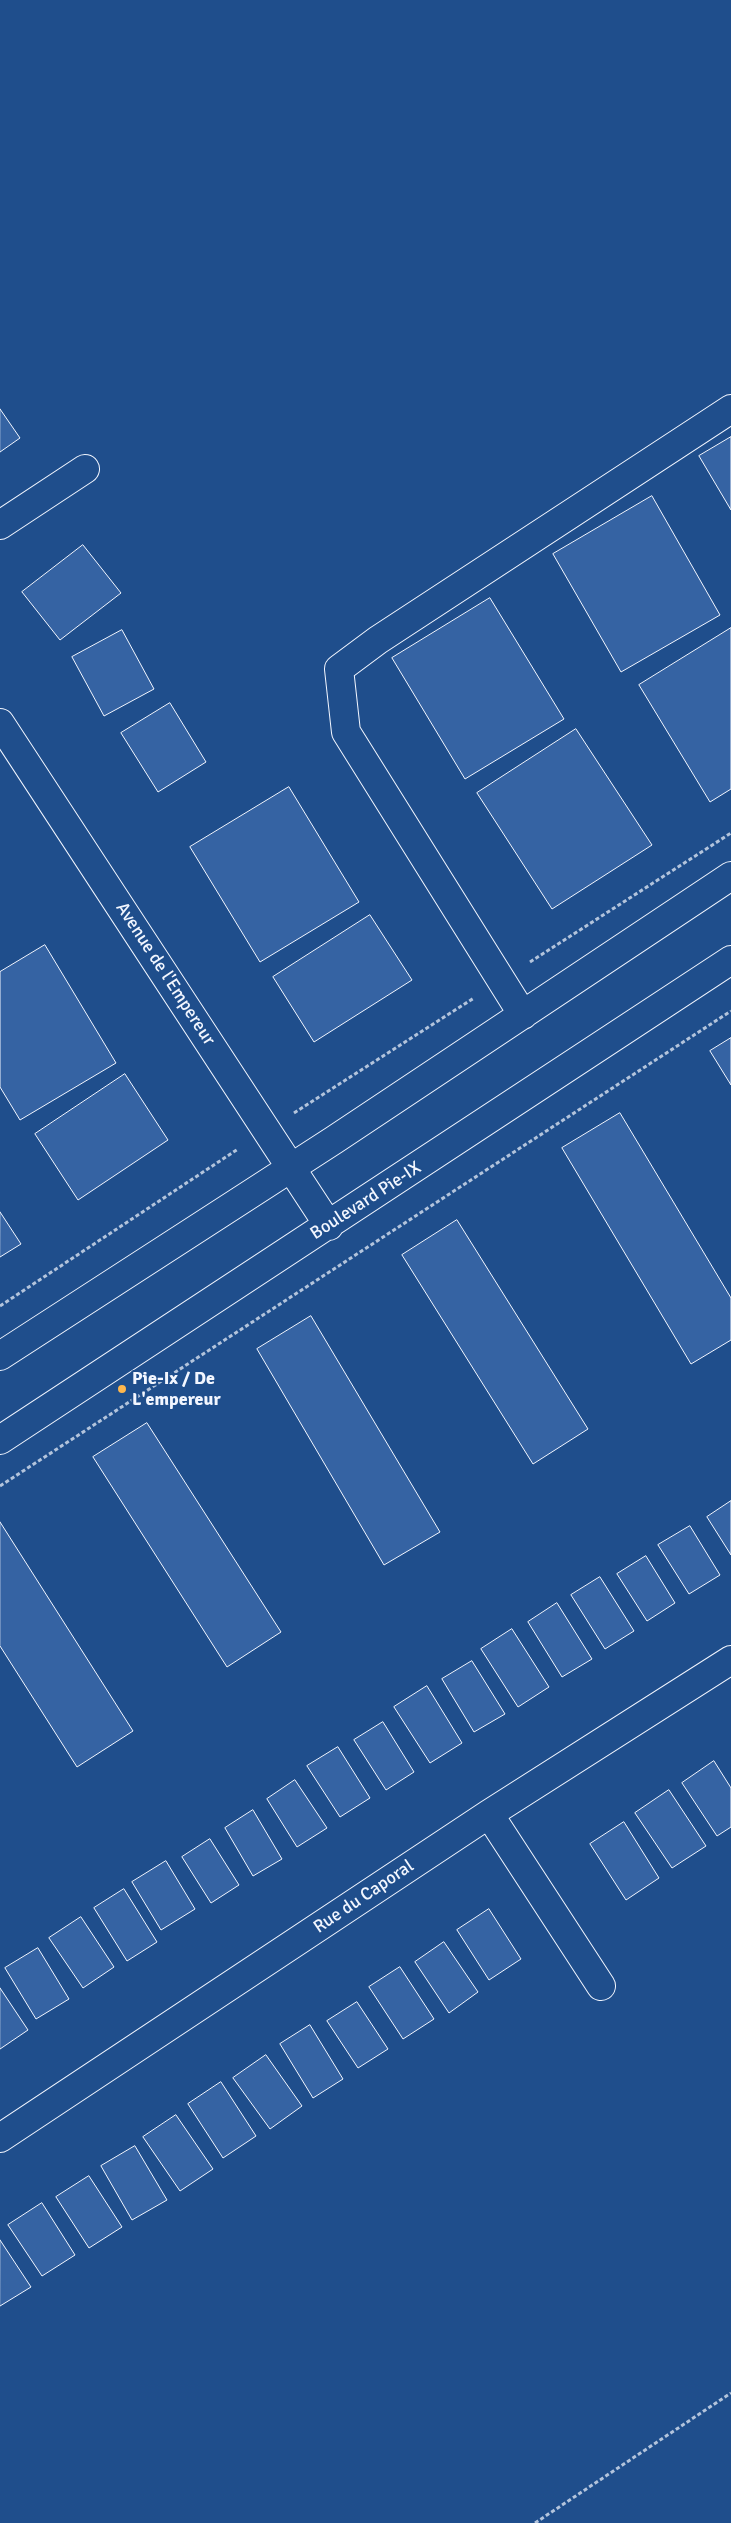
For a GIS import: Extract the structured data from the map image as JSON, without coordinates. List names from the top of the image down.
{
  "streets": {
    "street": ["Avenue de l'Empereur", "Boulevard Pie-IX", "Rue du Caporal"]
  },
  "crossings": [
    ["Avenue de l'Empereur", "Boulevard Pie-IX"]
  ],
  "places": ["Pie-Ix / De L'empereur"]
}
